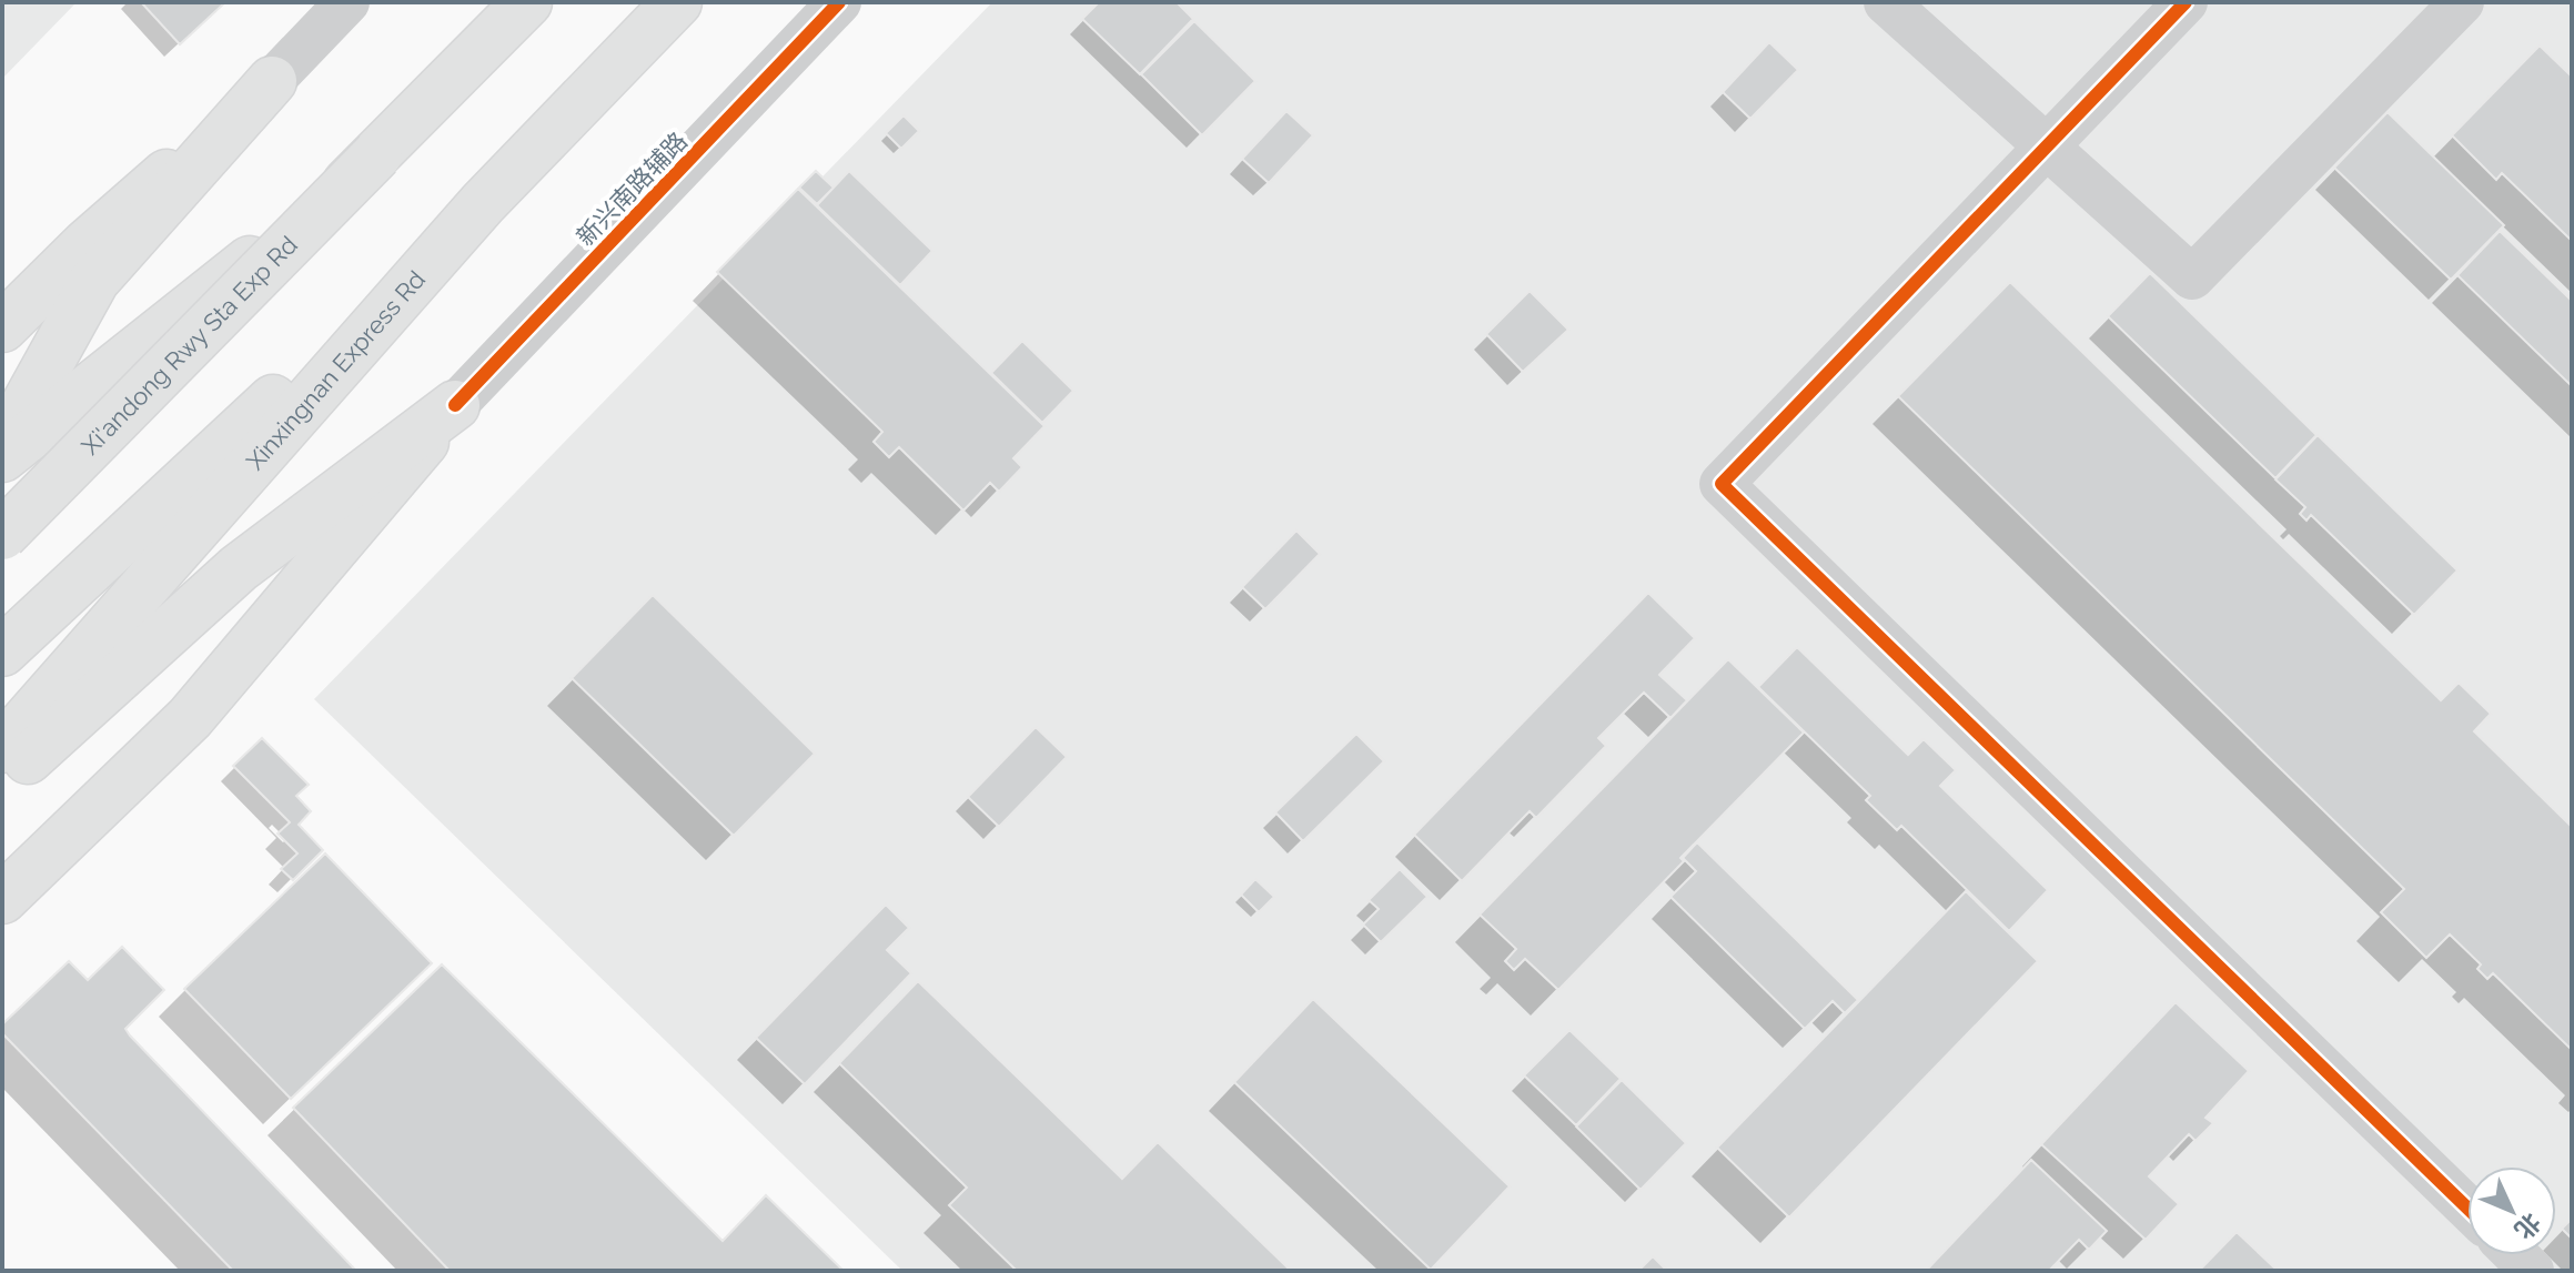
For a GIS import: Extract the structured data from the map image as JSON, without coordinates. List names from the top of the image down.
{
  "streets": {
    "main road": ["Xi'andong Rwy Sta Exp Rd", "Xinxingnan Express Rd"],
    "street": ["新兴南路辅路"]
  },
  "north": "bottom right"
}
